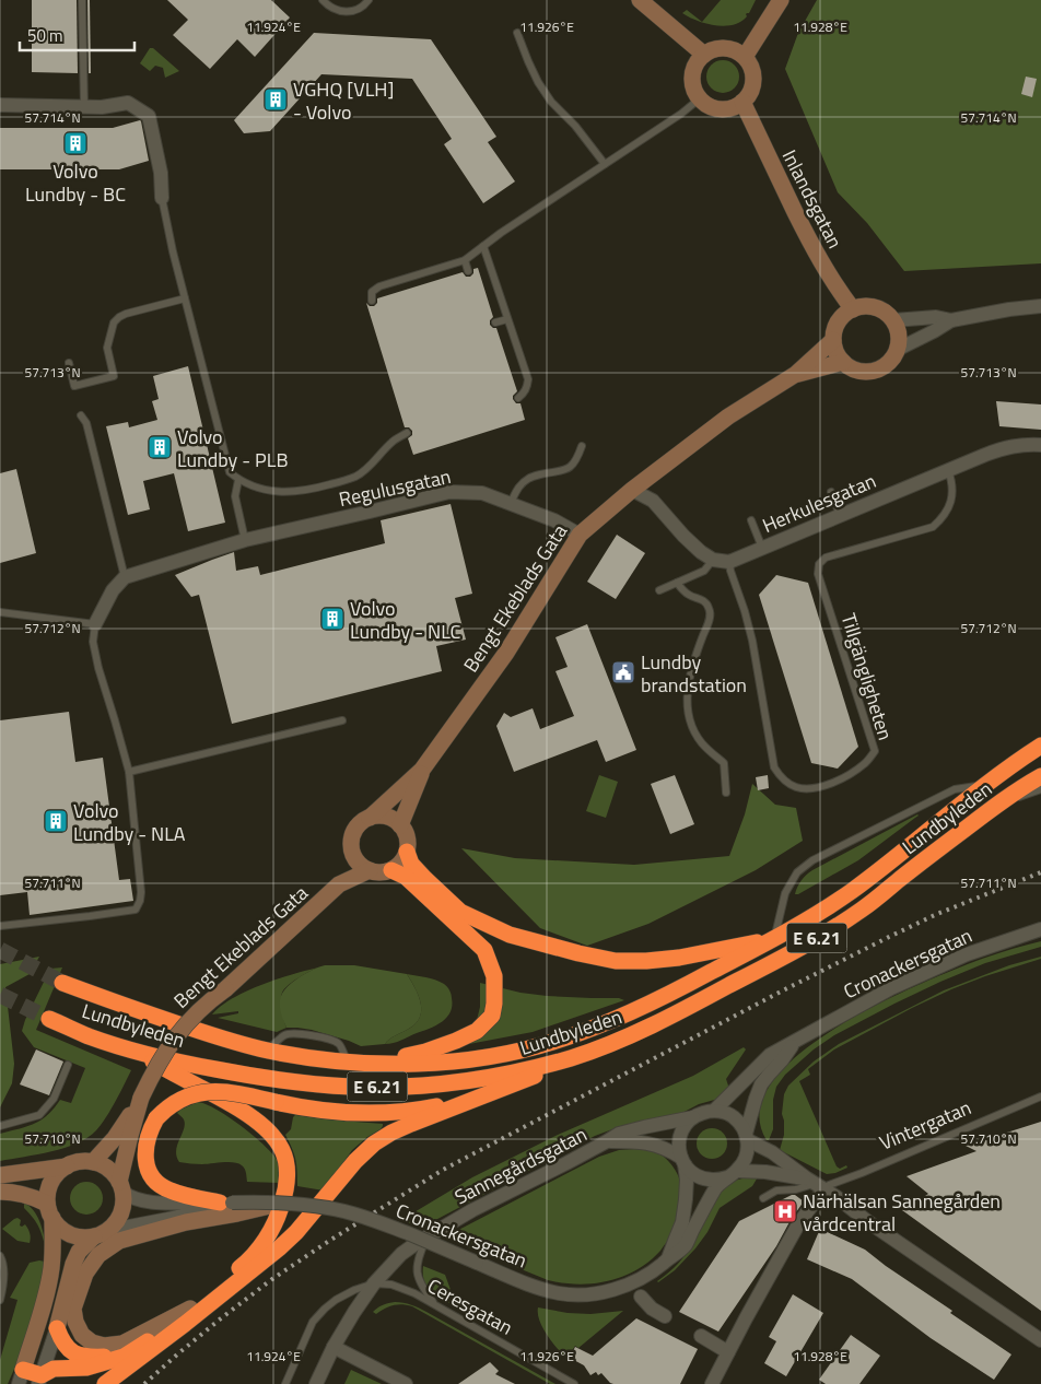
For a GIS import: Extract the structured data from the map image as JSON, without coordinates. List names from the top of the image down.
{
  "streets": {
    "highway": ["Lundbyleden", "E 6.21"],
    "street": [
      "Inlandsgatan",
      "Regulusgatan",
      "Herkulesgatan",
      "Bengt Ekeblads Gata",
      "Cronackersgatan",
      "Sannegårdsgatan"
    ],
    "lane": ["Tillgängligheten", "Vintergatan", "Ceresgatan"]
  },
  "crossings": [
    ["Inlandsgatan", "Bengt Ekeblads Gata"],
    ["Regulusgatan", "Bengt Ekeblads Gata"],
    ["Herkulesgatan", "Tillgängligheten"],
    ["Bengt Ekeblads Gata", "Cronackersgatan"],
    ["Cronackersgatan", "Sannegårdsgatan"],
    ["Sannegårdsgatan", "Ceresgatan"]
  ],
  "places": {
    "building": [
      "VGHQ [VLH] - Volvo",
      "Volvo Lundby - BC",
      "Volvo Lundby - PLB",
      "Volvo Lundby - NLC",
      "Volvo Lundby - NLA"
    ],
    "public building": ["Lundby brandstation"],
    "hospital": ["Närhälsan Sannegården vårdcentral"]
  },
  "scale_bar": "50 m",
  "coordinates": [
    "11.924°E",
    "11.926°E",
    "11.928°E",
    "57.714°N",
    "57.713°N",
    "57.712°N",
    "57.711°N",
    "57.710°N"
  ]
}
